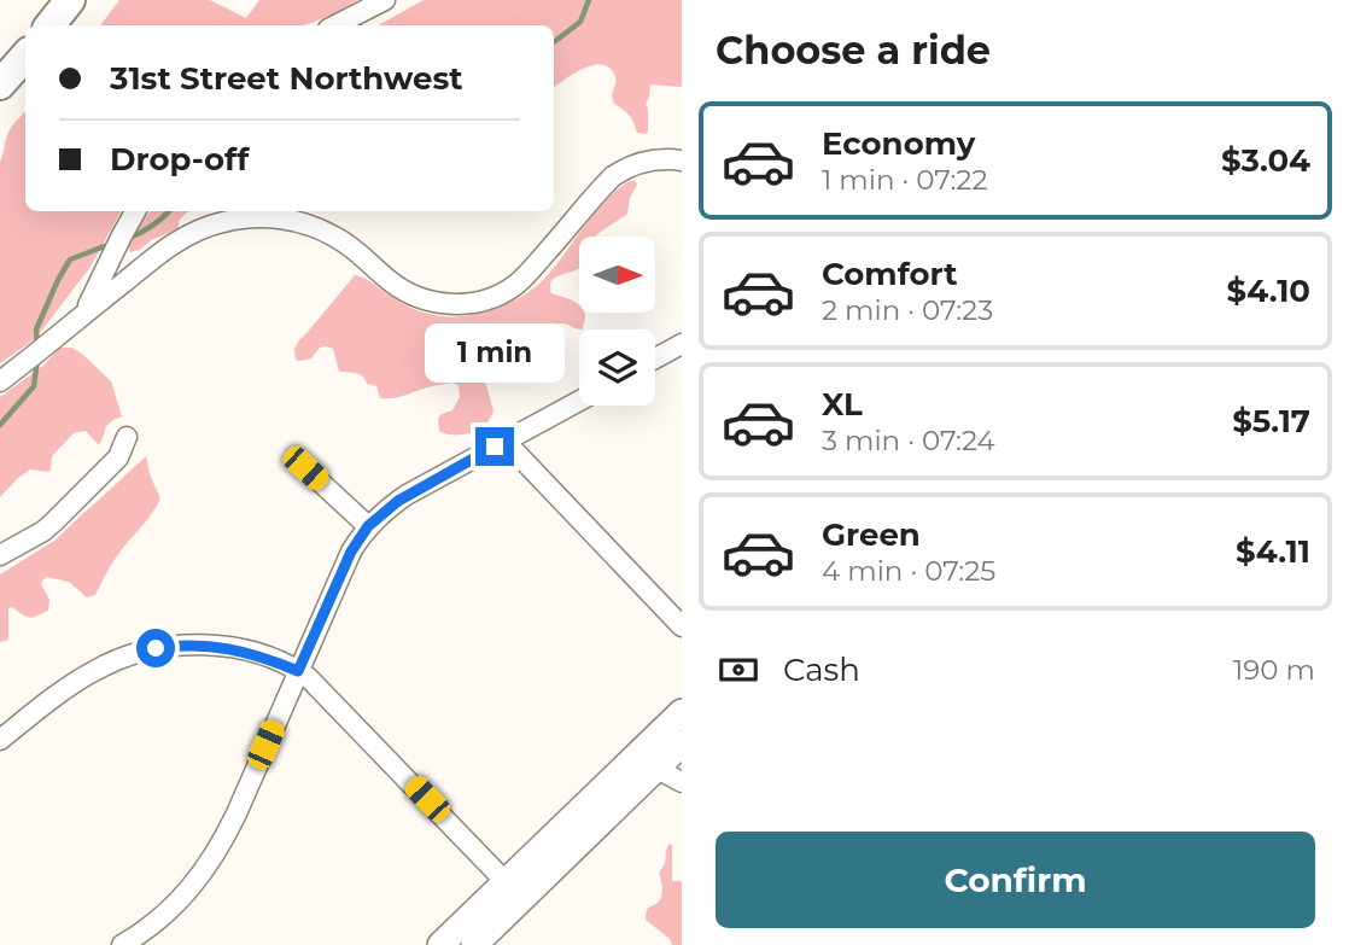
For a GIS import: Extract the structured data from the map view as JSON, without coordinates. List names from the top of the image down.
{
  "north": "right",
  "page": {
    "heading": "Choose a ride",
    "banner": ["31st Street Northwest", "Drop-off"],
    "list": [
      {
        "name": "Economy",
        "note": "1 min · 07:22",
        "value": "$3.04"
      },
      {
        "name": "Comfort",
        "note": "2 min · 07:23",
        "value": "$4.10"
      },
      {
        "name": "XL",
        "note": "3 min · 07:24",
        "value": "$5.17"
      },
      {
        "name": "Green",
        "note": "4 min · 07:25",
        "value": "$4.11"
      }
    ],
    "bubble": "1 min",
    "pay": ["Cash", "190 m"],
    "buttons": "Confirm"
  }
}
